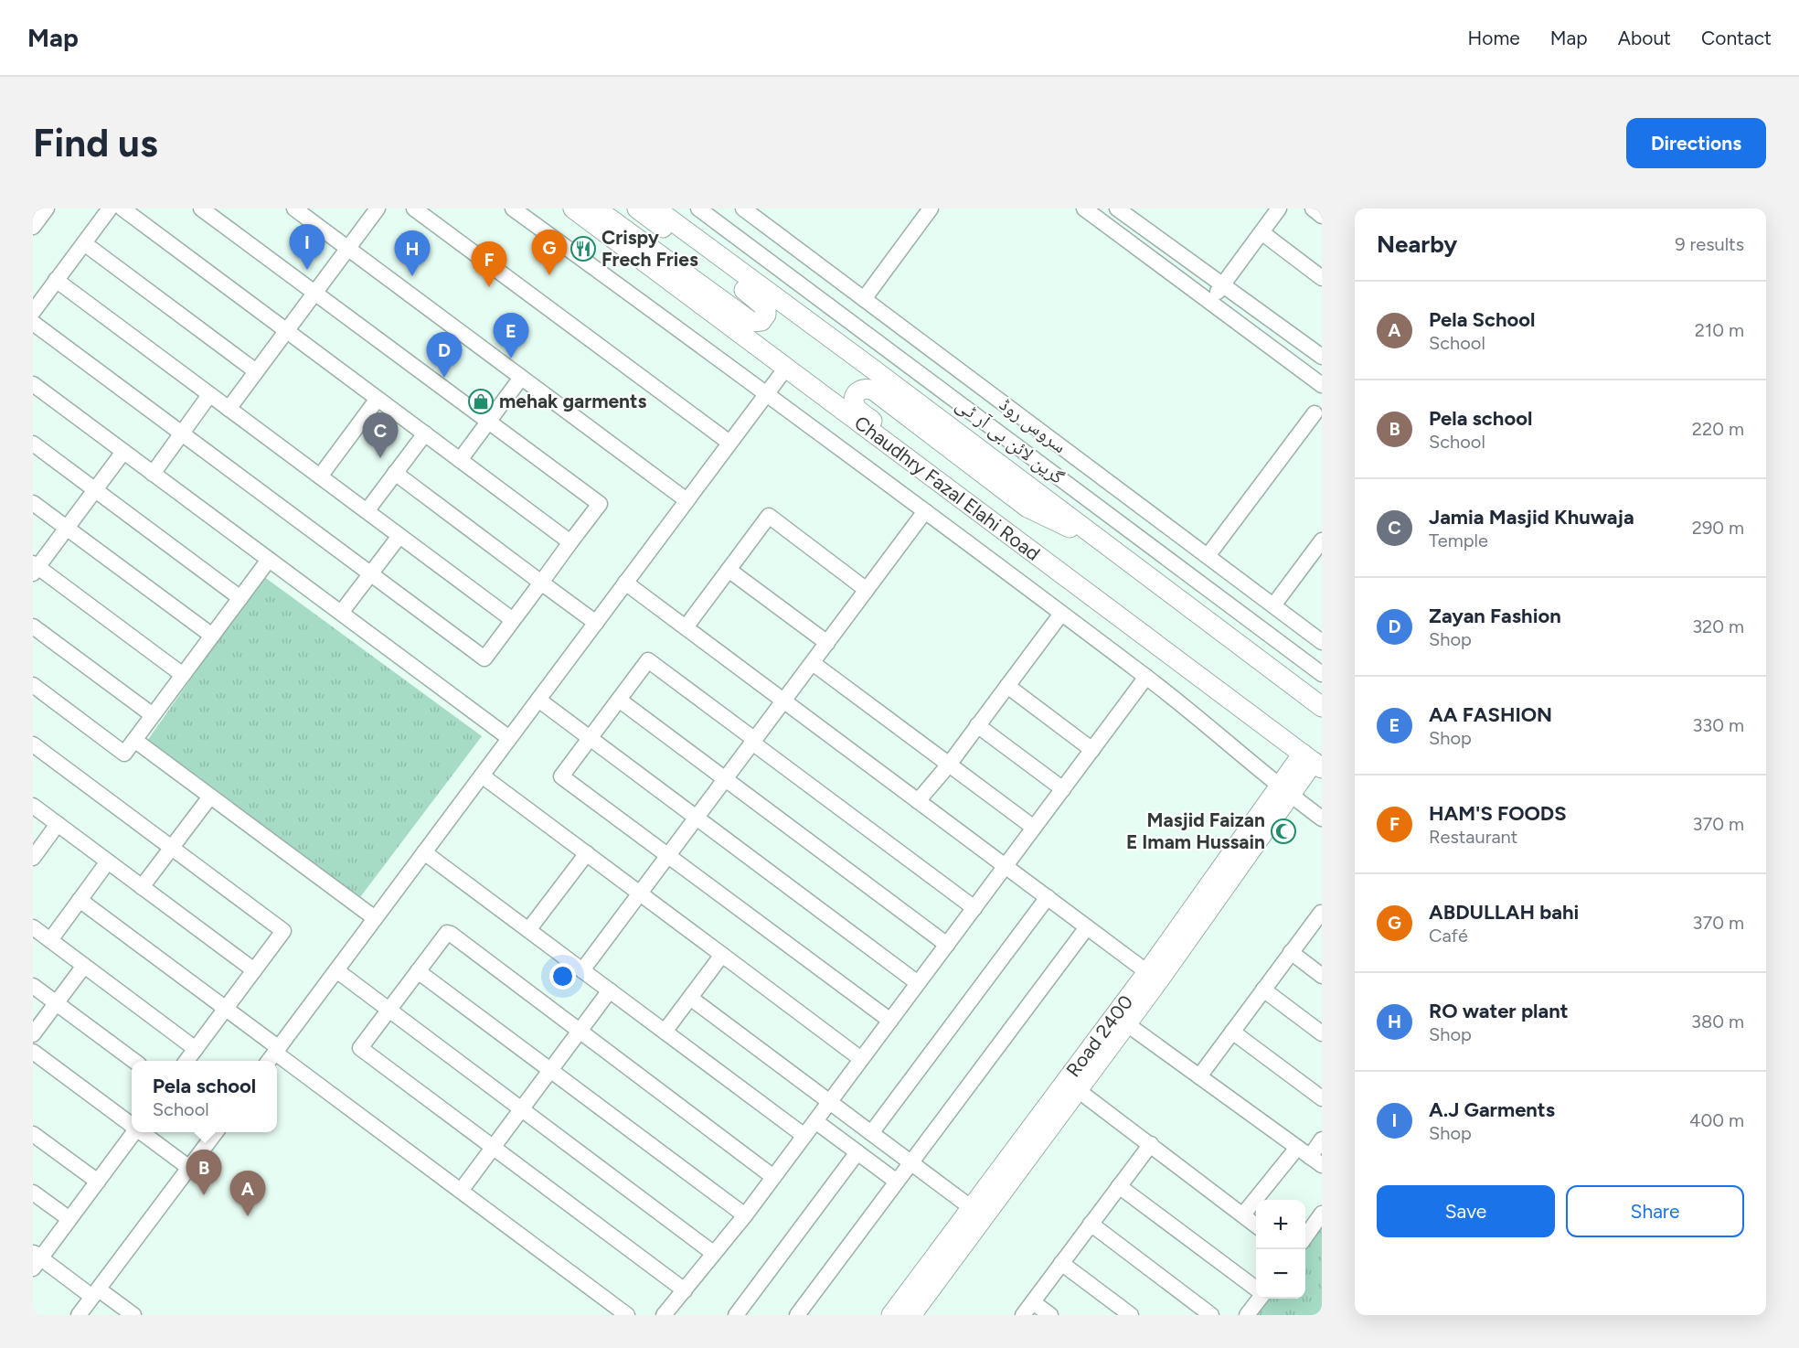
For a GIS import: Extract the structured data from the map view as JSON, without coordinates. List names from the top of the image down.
{
  "streets": {
    "main road": ["Chaudhry Fazal Elahi Road", "Road 2400"],
    "street": ["سروس روڈ", "گرین لائن بی آر ٹی"]
  },
  "crossings": [
    ["Chaudhry Fazal Elahi Road", "Road 2400"]
  ],
  "places": {
    "restaurant": ["Crispy Frech Fries"],
    "shop": ["mehak garments"],
    "mosque": ["Masjid Faizan E Imam Hussain"]
  },
  "page": {
    "header": "Map",
    "nav": [
      "Home",
      "Map",
      "About",
      "Contact"
    ],
    "buttons": [
      "Directions",
      ["Save", "Share"]
    ],
    "title": "Find us",
    "heading": ["Nearby", "9 results"],
    "pins": [
      "I",
      "G",
      "H",
      "F",
      "E",
      "D",
      "C",
      "B",
      "A"
    ],
    "list": [
      {
        "mark": "A",
        "name": "Pela School",
        "note": "School",
        "value": "210 m"
      },
      {
        "mark": "B",
        "name": "Pela school",
        "note": "School",
        "value": "220 m"
      },
      {
        "mark": "C",
        "name": "Jamia Masjid Khuwaja",
        "note": "Temple",
        "value": "290 m"
      },
      {
        "mark": "D",
        "name": "Zayan Fashion",
        "note": "Shop",
        "value": "320 m"
      },
      {
        "mark": "E",
        "name": "AA FASHION",
        "note": "Shop",
        "value": "330 m"
      },
      {
        "mark": "F",
        "name": "HAM'S FOODS",
        "note": "Restaurant",
        "value": "370 m"
      },
      {
        "mark": "G",
        "name": "ABDULLAH bahi",
        "note": "Café",
        "value": "370 m"
      },
      {
        "mark": "H",
        "name": "RO water plant",
        "note": "Shop",
        "value": "380 m"
      },
      {
        "mark": "I",
        "name": "A.J Garments",
        "note": "Shop",
        "value": "400 m"
      }
    ],
    "popup": ["Pela school", "School"],
    "map_buttons": ["+", "−"]
  }
}
